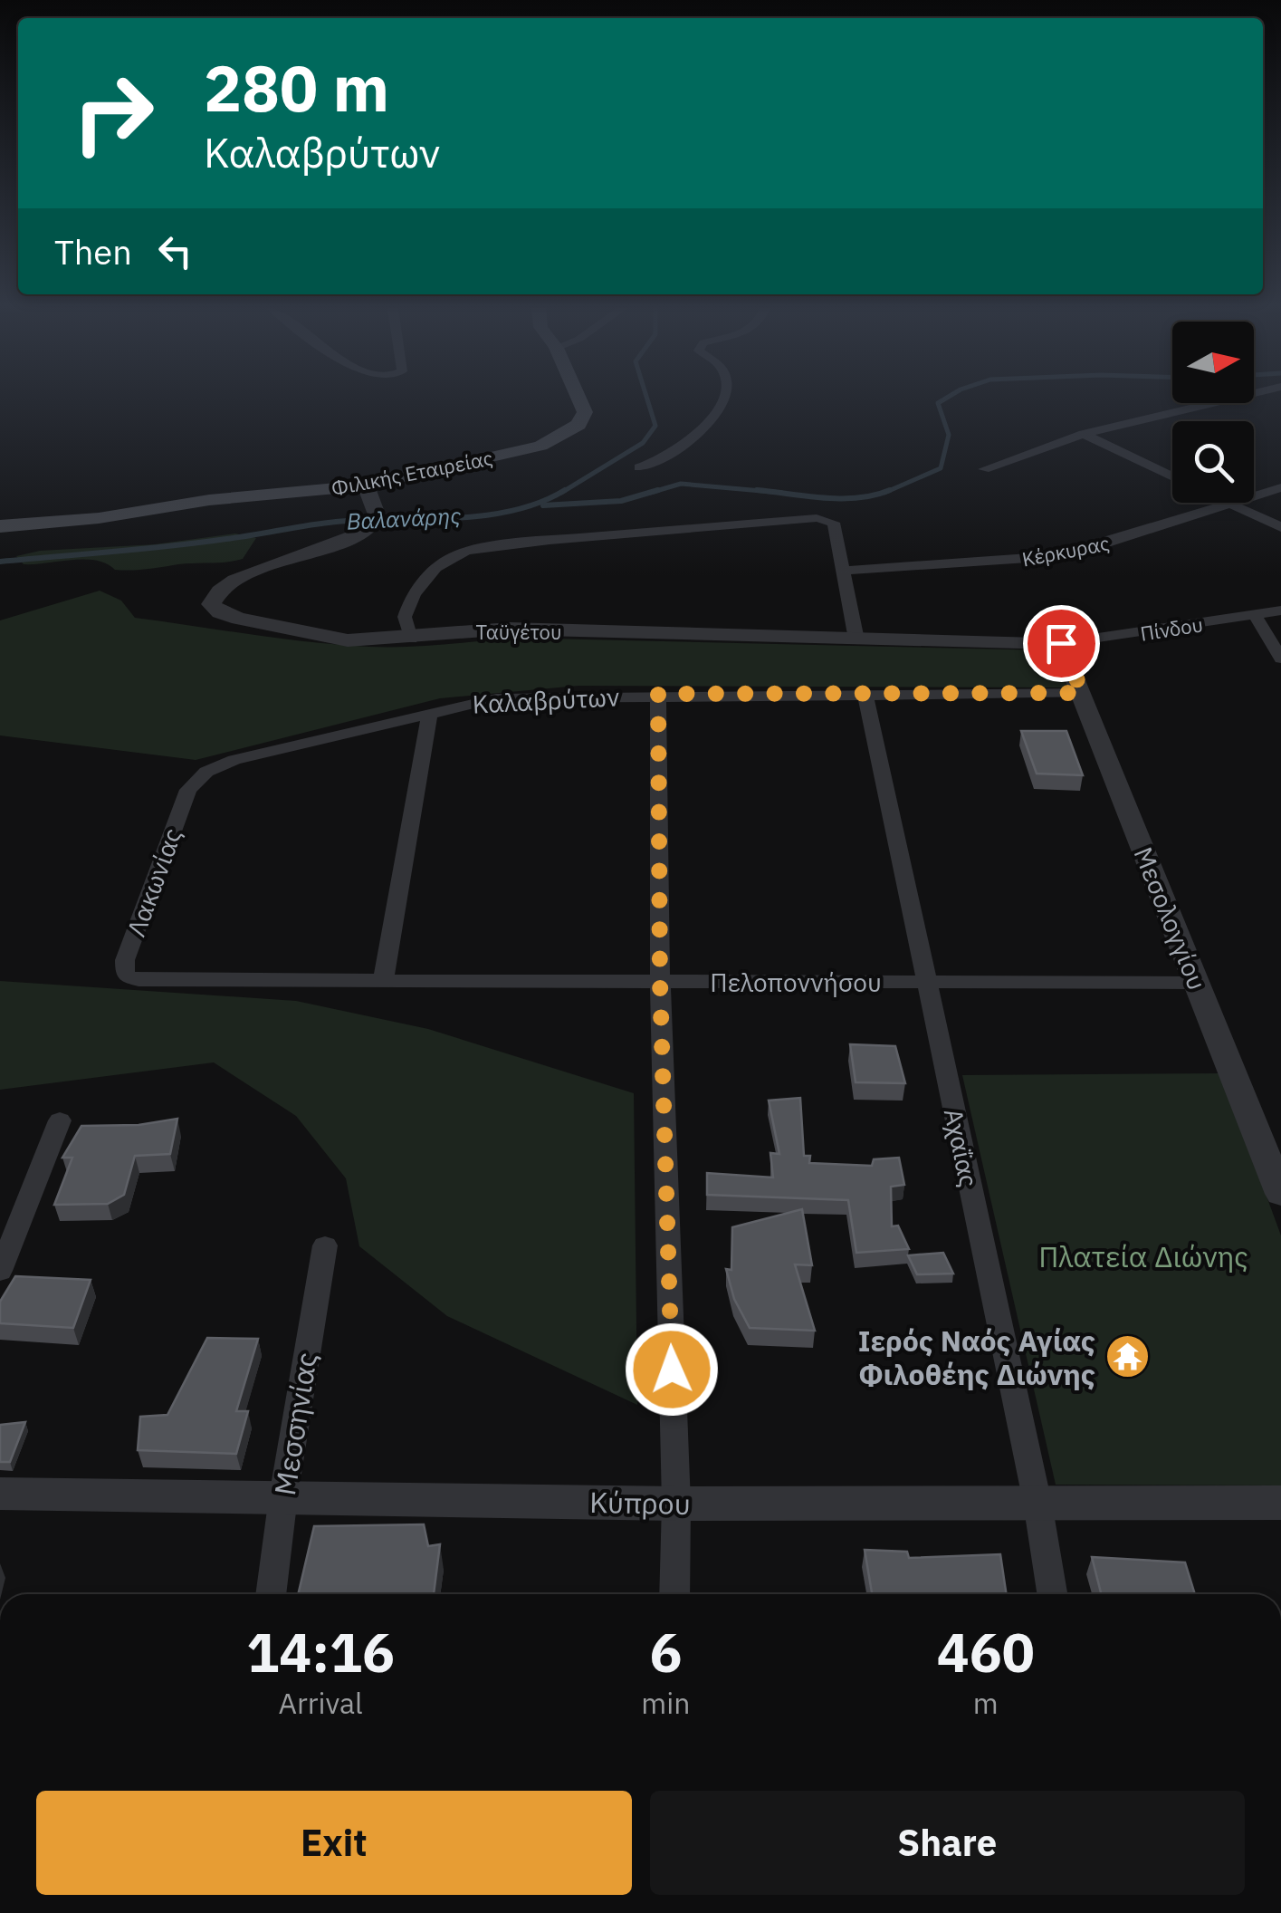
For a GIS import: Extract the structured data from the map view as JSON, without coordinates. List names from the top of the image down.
{
  "streets": {
    "main road": ["Φιλικής Εταιρείας"],
    "street": [
      "Κέρκυρας",
      "Πίνδου",
      "Ταϋγέτου",
      "Καλαβρύτων",
      "Λακωνίας",
      "Μεσολογγίου",
      "Πελοποννήσου",
      "Αχαΐας",
      "Μεσσηνίας",
      "Κύπρου"
    ]
  },
  "crossings": [
    ["Φιλικής Εταιρείας", "Ταϋγέτου"],
    ["Πίνδου", "Ταϋγέτου"],
    ["Πίνδου", "Μεσολογγίου"],
    ["Ταϋγέτου", "Μεσολογγίου"],
    ["Καλαβρύτων", "Λακωνίας"],
    ["Καλαβρύτων", "Μεσολογγίου"],
    ["Καλαβρύτων", "Αχαΐας"],
    ["Λακωνίας", "Πελοποννήσου"],
    ["Μεσολογγίου", "Πελοποννήσου"],
    ["Πελοποννήσου", "Αχαΐας"],
    ["Αχαΐας", "Κύπρου"],
    ["Μεσσηνίας", "Κύπρου"]
  ],
  "water": ["Βαλανάρης"],
  "parks": ["Πλατεία Διώνης"],
  "places": {
    "temple": ["Ιερός Ναός Αγίας Φιλοθέης Διώνης"]
  },
  "north": "right",
  "page": {
    "turn": ["280 m", "Καλαβρύτων"],
    "then": "Then",
    "eta": [
      "14:16",
      "Arrival",
      "6",
      "min",
      "460",
      "m"
    ],
    "buttons": ["Exit", "Share"]
  }
}
